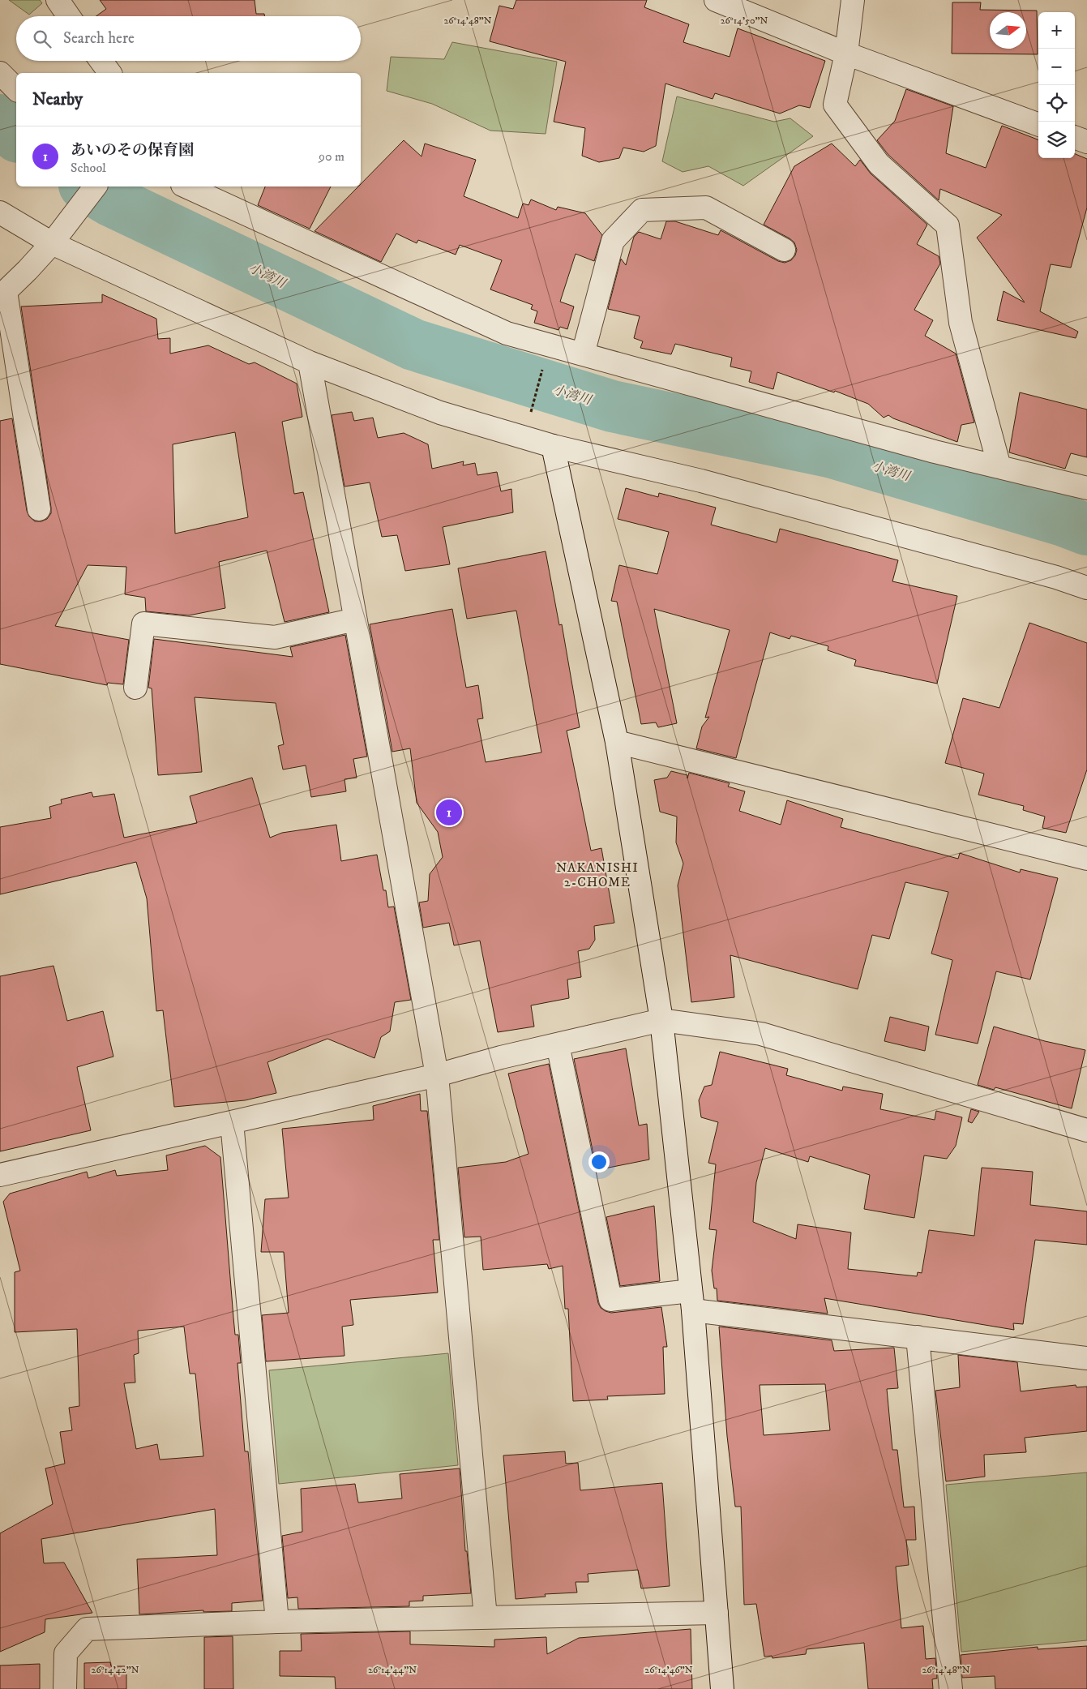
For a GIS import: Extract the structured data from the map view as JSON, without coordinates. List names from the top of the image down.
{
  "districts": ["NAKANISHI 2-CHOME"],
  "water": ["小湾川"],
  "north": "right",
  "page": {
    "map_buttons": ["+", "−"],
    "search": "Search here",
    "heading": "Nearby",
    "list": [
      {
        "mark": "1",
        "name": "あいのその保育園",
        "note": "School",
        "value": "90 m"
      }
    ],
    "pins": "1"
  },
  "coordinates": [
    "26°14'48\"N",
    "26°14'50\"N",
    "26°14'42\"N",
    "26°14'44\"N",
    "26°14'46\"N"
  ]
}
